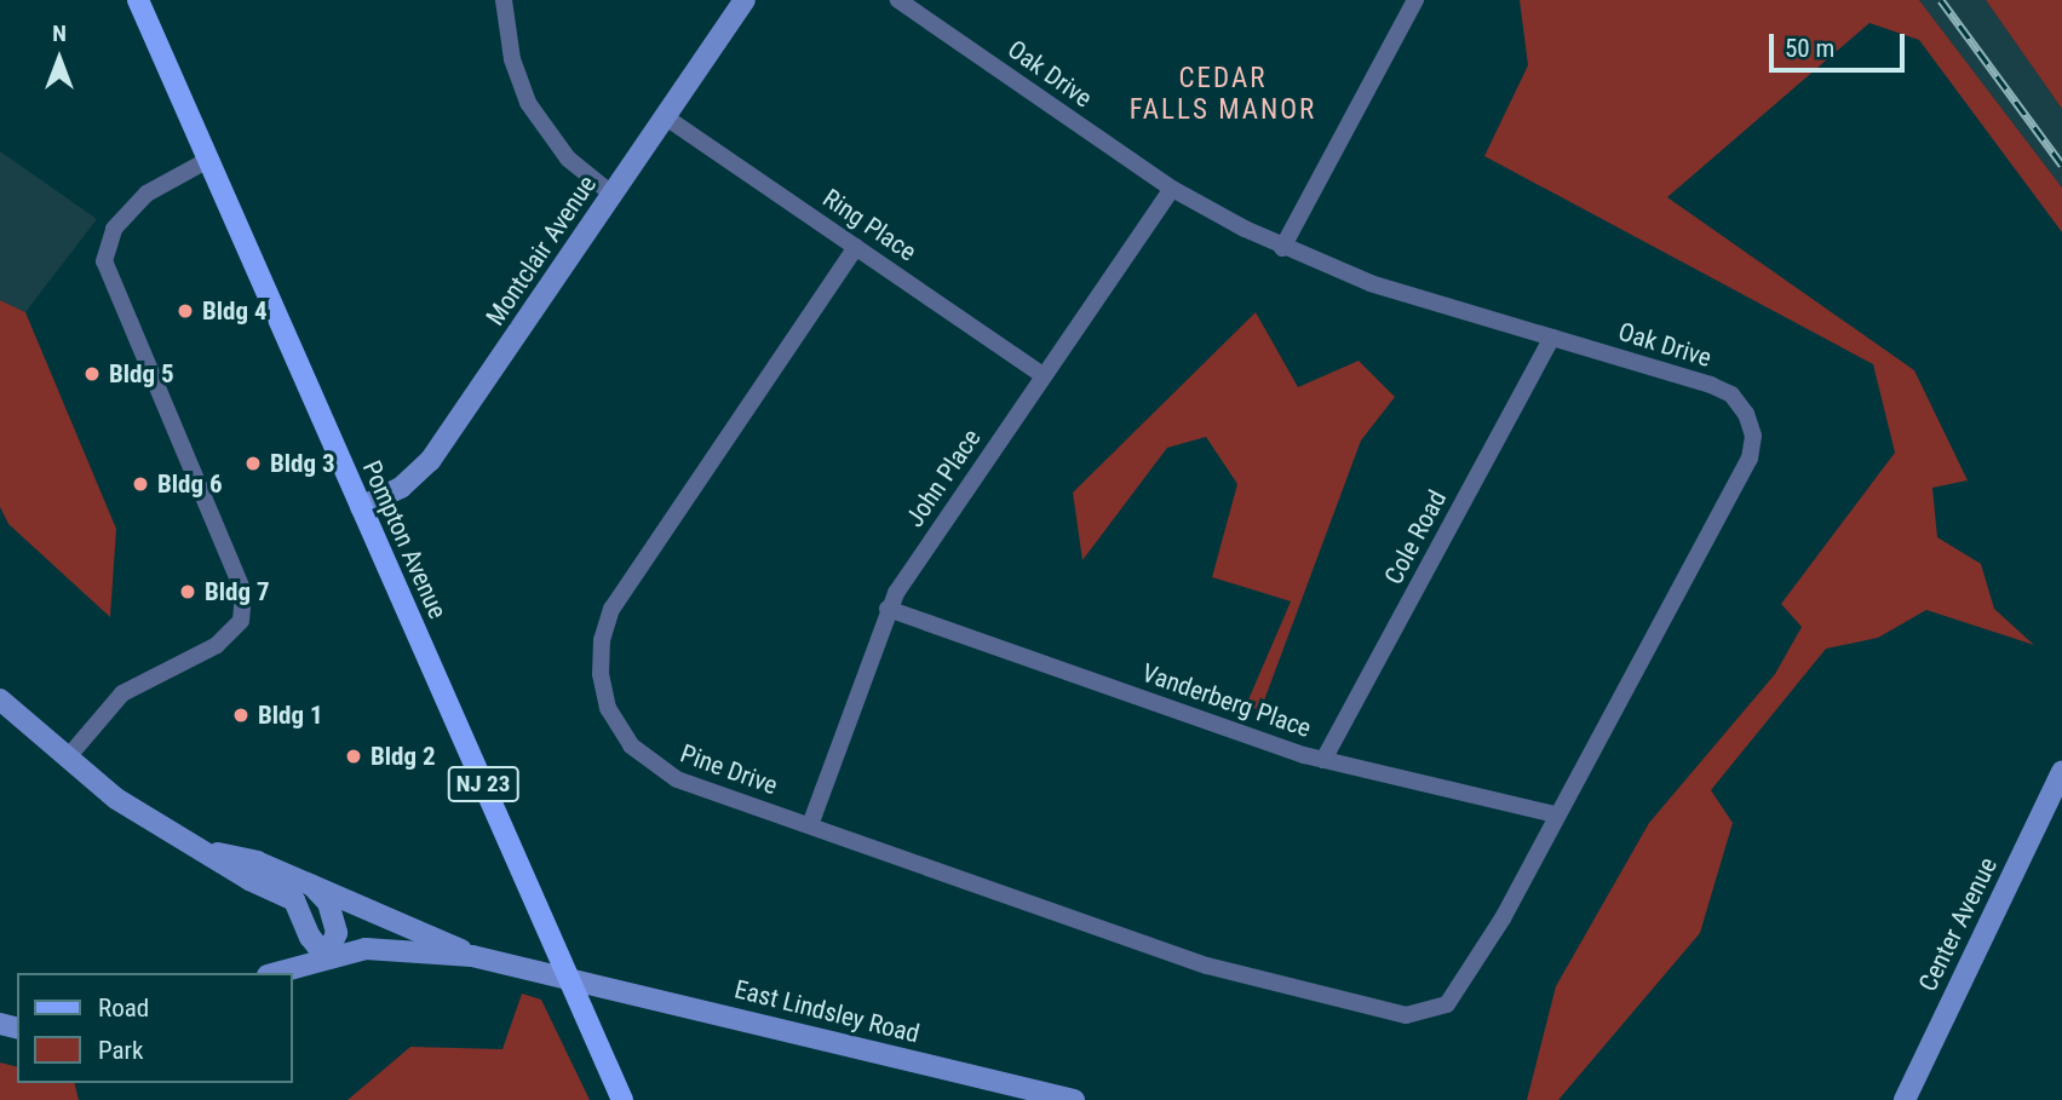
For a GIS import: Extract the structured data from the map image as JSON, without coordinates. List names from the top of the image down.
{
  "streets": {
    "main road": ["Pompton Avenue", "NJ 23"],
    "street": [
      "Oak Drive",
      "Ring Place",
      "Montclair Avenue",
      "John Place",
      "Cole Road",
      "Vanderberg Place",
      "Pine Drive",
      "Center Avenue",
      "East Lindsley Road"
    ]
  },
  "crossings": [
    ["Oak Drive", "John Place"],
    ["Oak Drive", "Cole Road"],
    ["Oak Drive", "Vanderberg Place"],
    ["Oak Drive", "Pine Drive"],
    ["Ring Place", "Montclair Avenue"],
    ["Ring Place", "John Place"],
    ["Ring Place", "Pine Drive"],
    ["Montclair Avenue", "Pompton Avenue"],
    ["John Place", "Vanderberg Place"],
    ["John Place", "Pine Drive"],
    ["Cole Road", "Vanderberg Place"],
    ["Pompton Avenue", "East Lindsley Road"]
  ],
  "districts": ["CEDAR FALLS MANOR"],
  "places": [
    "Bldg 4",
    "Bldg 5",
    "Bldg 3",
    "Bldg 6",
    "Bldg 7",
    "Bldg 1",
    "Bldg 2"
  ],
  "legend": ["Road", "Park"],
  "scale_bar": "50 m",
  "north": "top"
}
